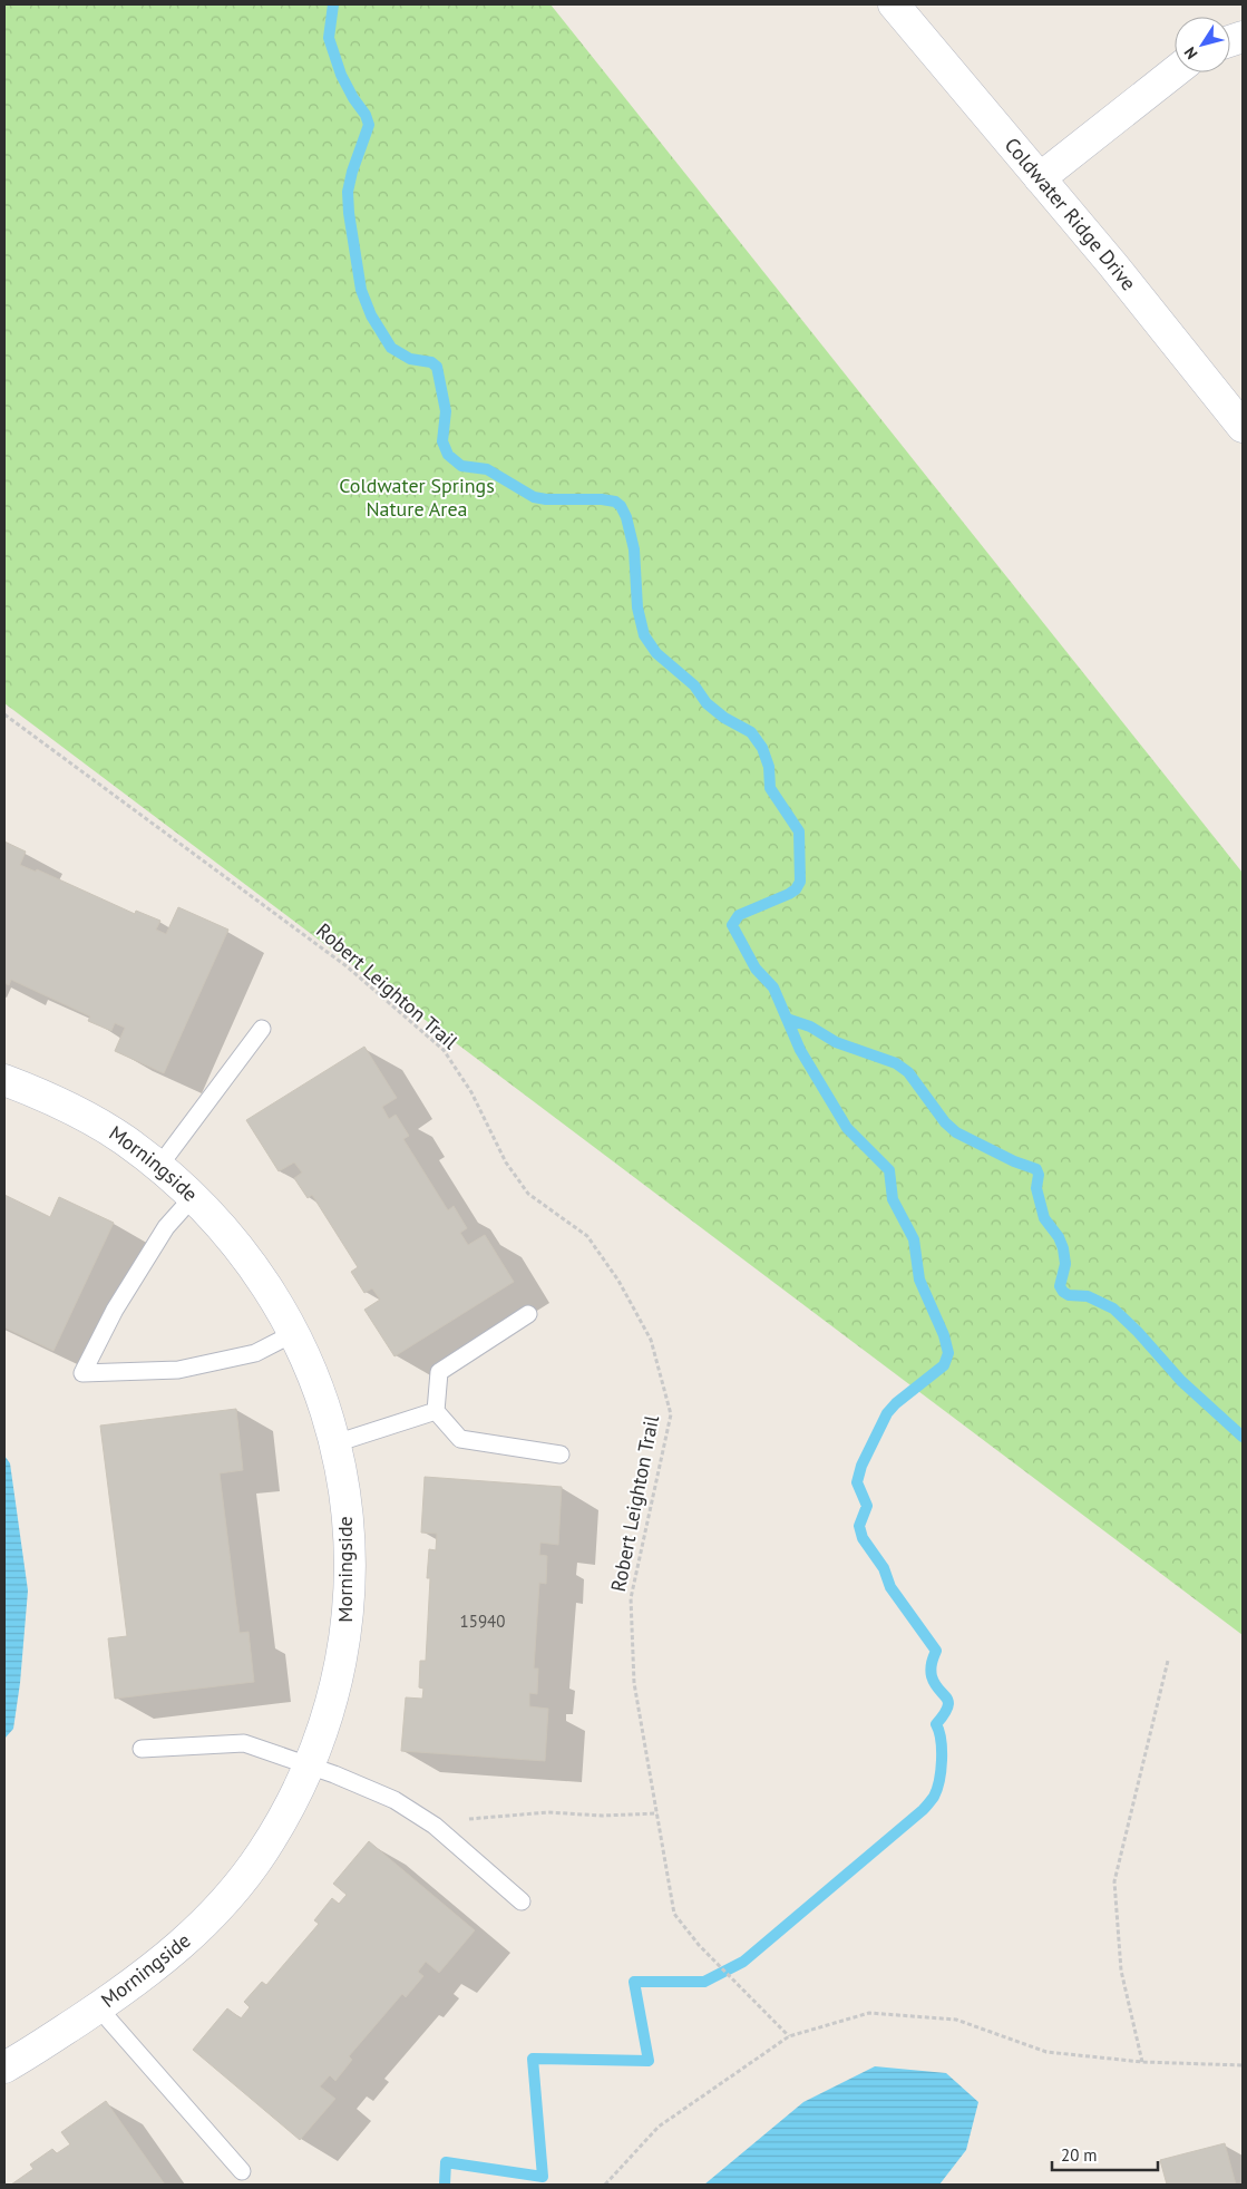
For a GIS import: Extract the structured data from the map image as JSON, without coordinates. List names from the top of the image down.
{
  "streets": {
    "street": ["Coldwater Ridge Drive", "Morningside"],
    "path": ["Robert Leighton Trail"]
  },
  "parks": ["Coldwater Springs Nature Area"],
  "house_numbers": ["15940"],
  "scale_bar": "20 m",
  "north": "bottom left"
}
